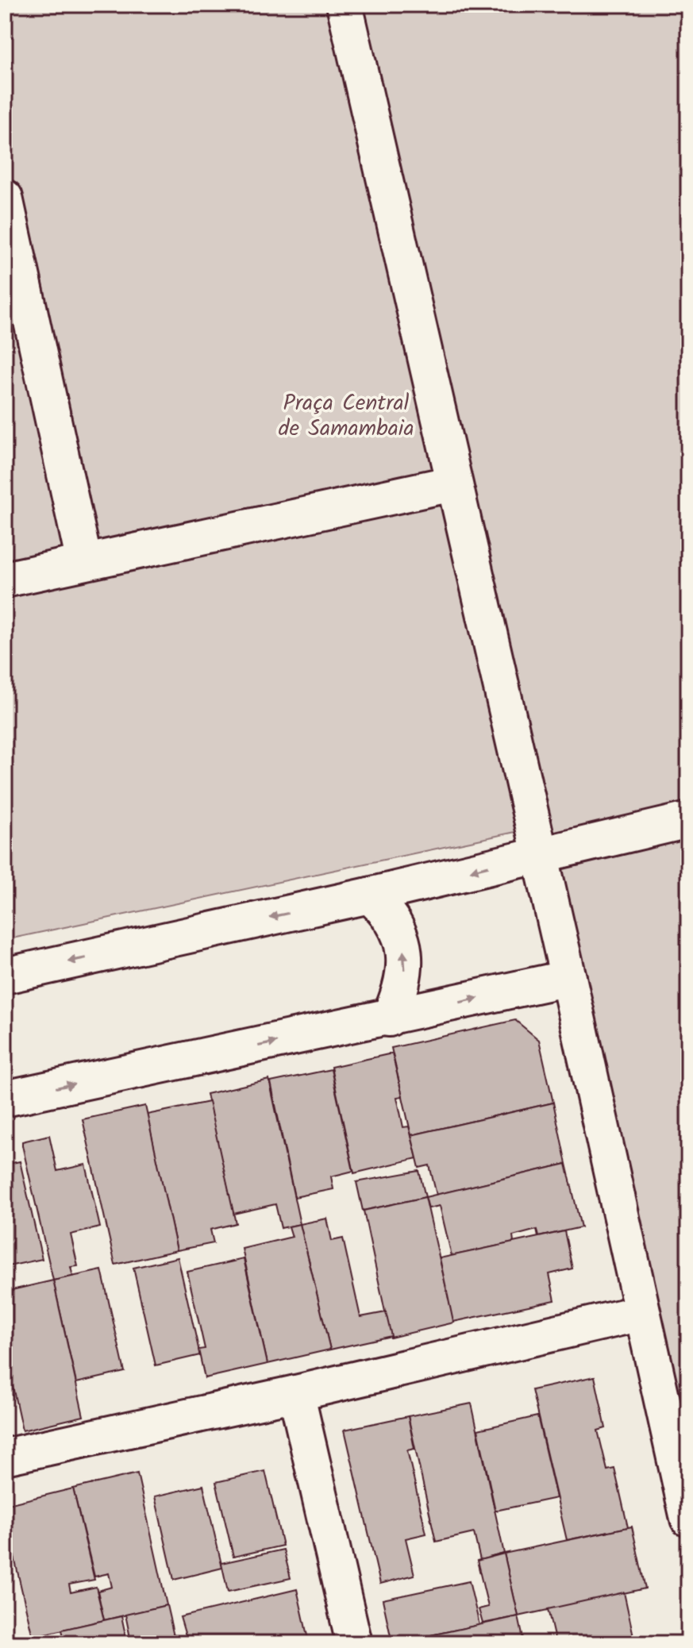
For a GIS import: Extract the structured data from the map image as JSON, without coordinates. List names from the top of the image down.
{
  "parks": ["Praça Central de Samambaia"]
}
